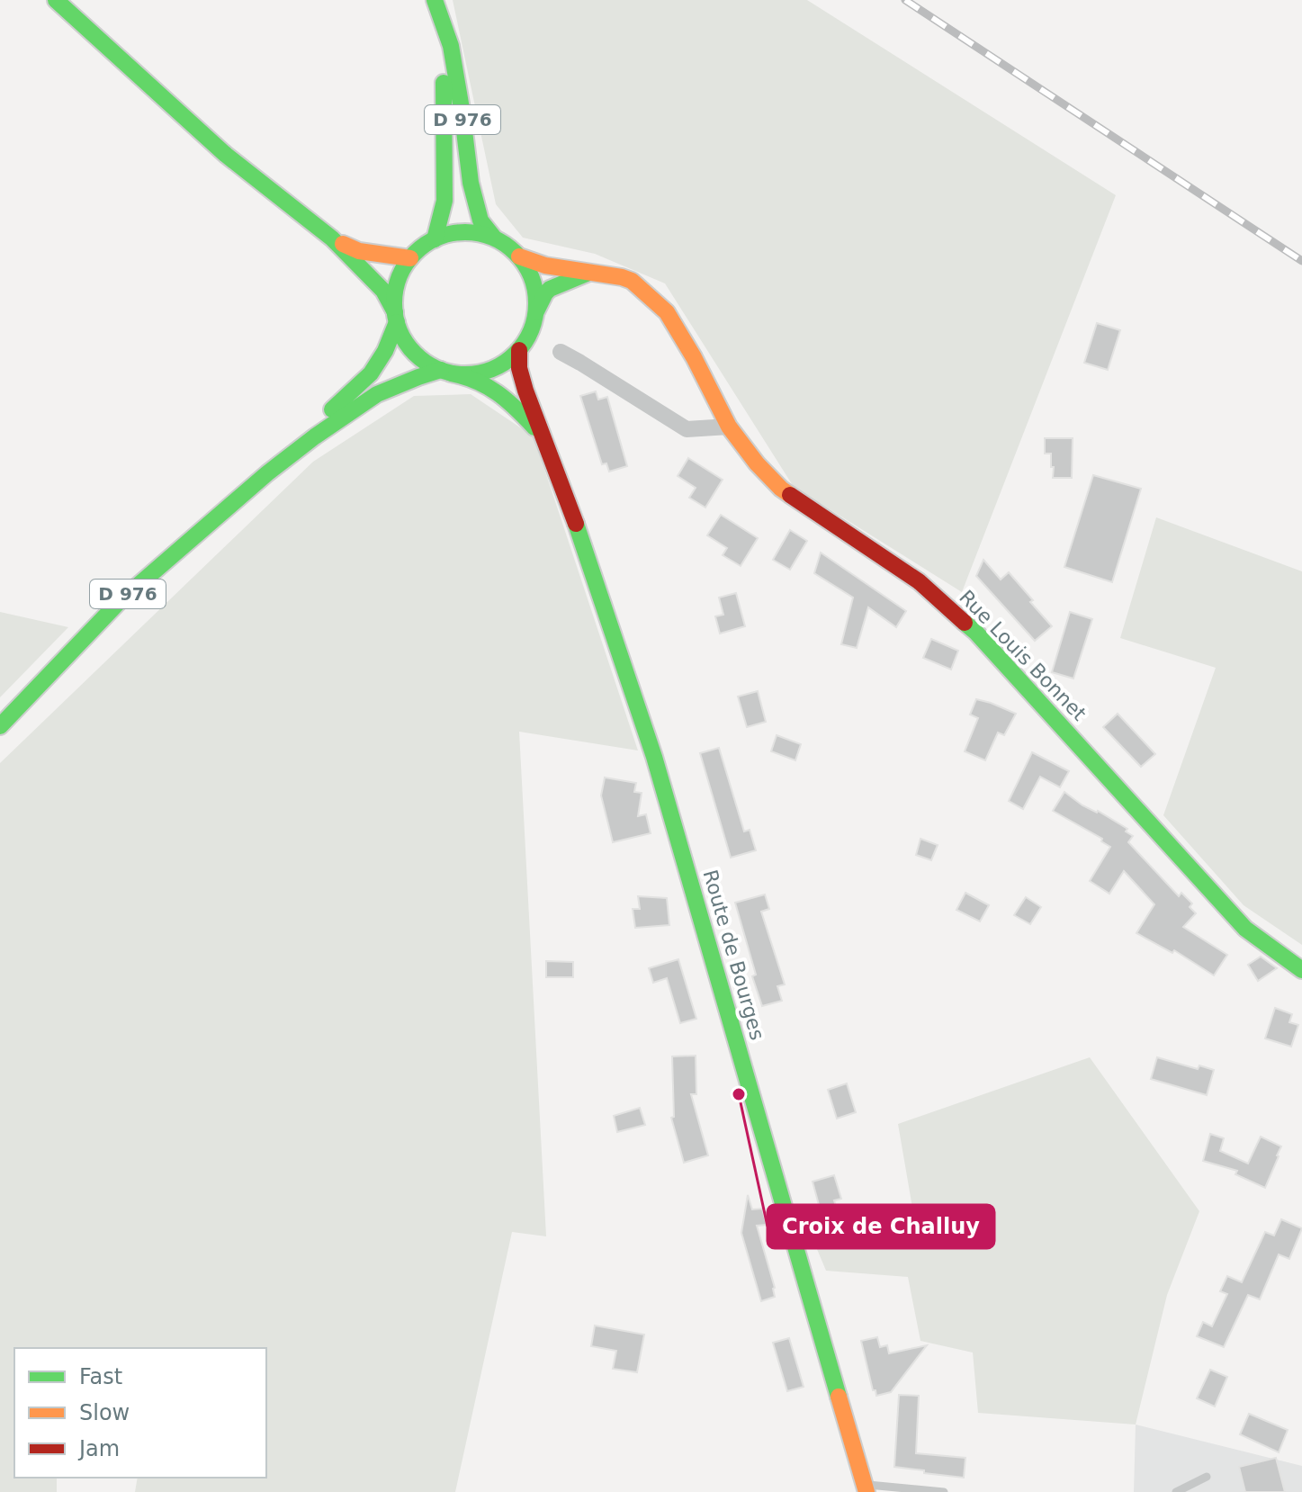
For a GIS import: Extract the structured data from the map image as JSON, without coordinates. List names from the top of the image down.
{
  "streets": {
    "street": ["D 976", "Rue Louis Bonnet", "Route de Bourges"]
  },
  "crossings": [
    ["D 976", "Rue Louis Bonnet"],
    ["D 976", "Route de Bourges"],
    ["Rue Louis Bonnet", "Route de Bourges"]
  ],
  "places": ["Croix de Challuy"],
  "legend": ["Fast", "Slow", "Jam"]
}
